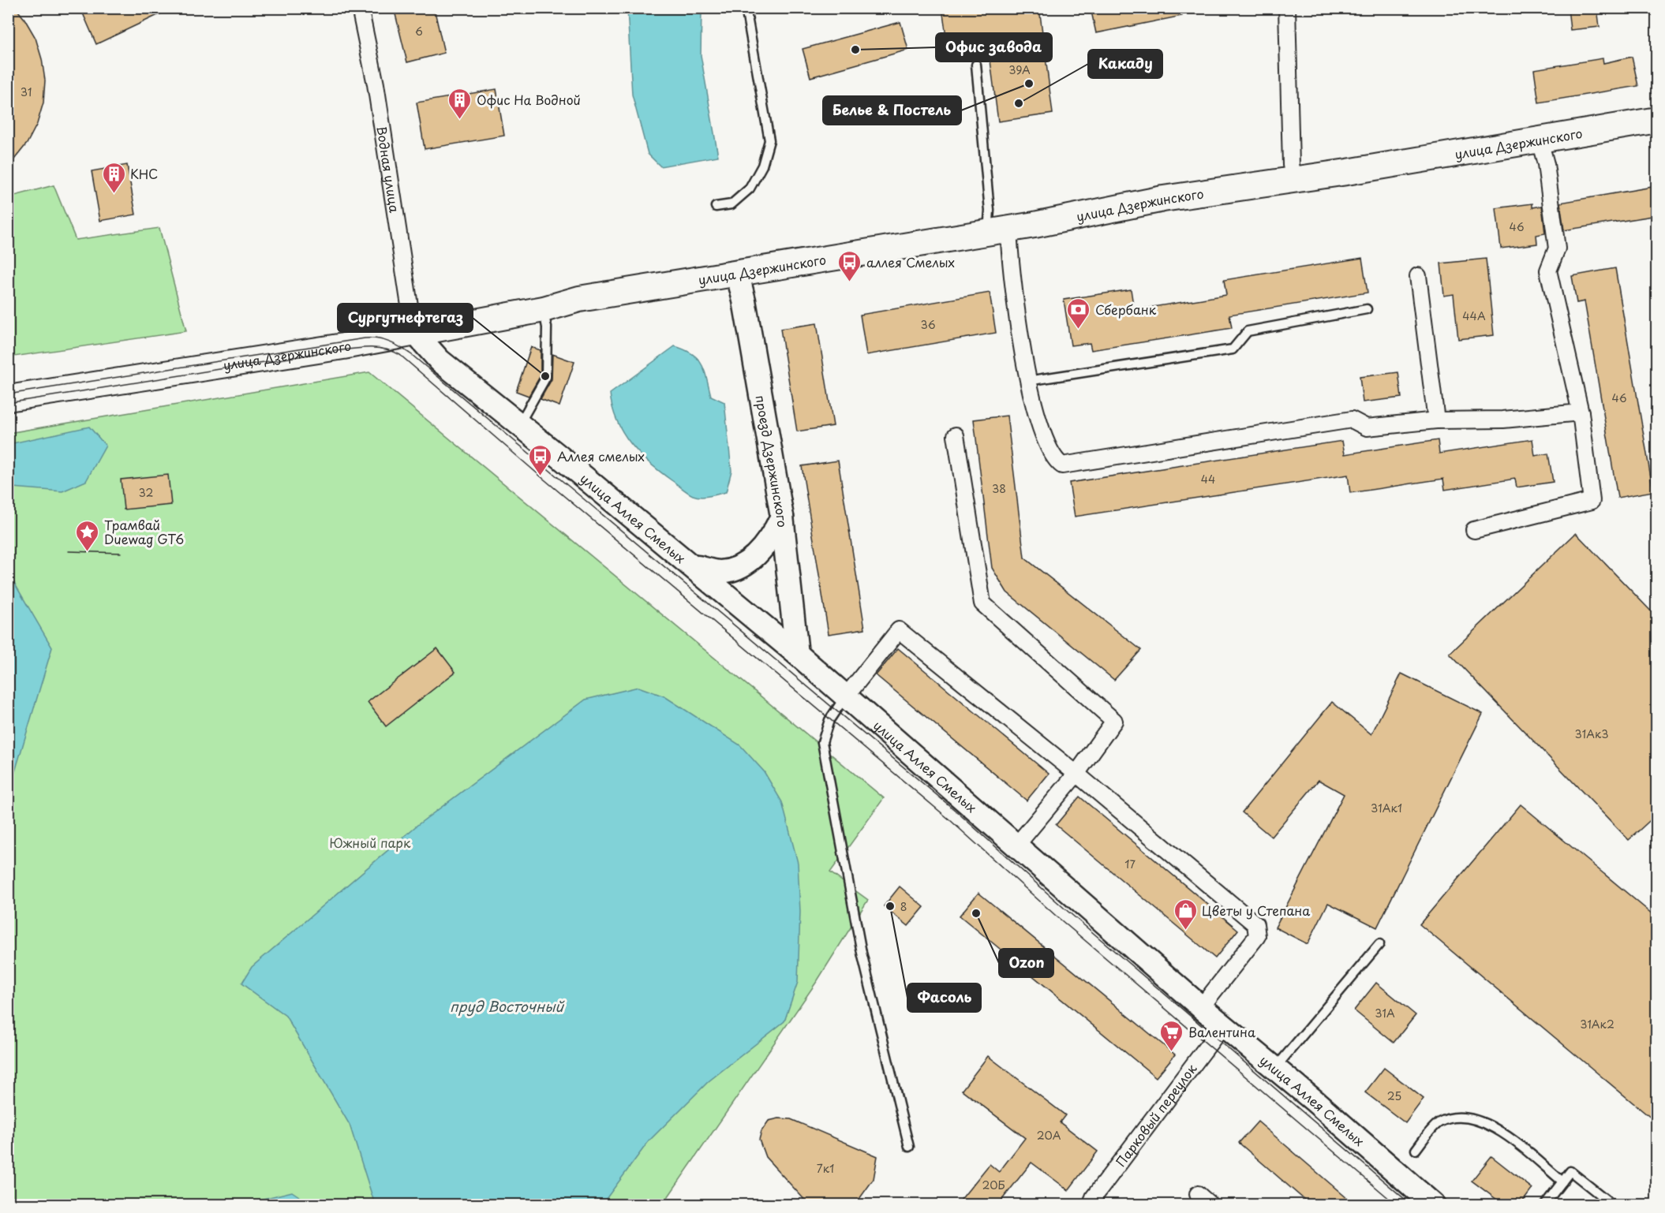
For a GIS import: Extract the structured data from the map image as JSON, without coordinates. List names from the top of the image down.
{
  "streets": {
    "main road": ["улица Дзержинского", "проезд Дзержинского", "улица Аллея Смелых"],
    "street": ["Водная улица", "Парковый переулок"]
  },
  "crossings": [
    ["улица Дзержинского", "Водная улица"],
    ["улица Дзержинского", "проезд Дзержинского"],
    ["улица Дзержинского", "улица Аллея Смелых"],
    ["Водная улица", "улица Аллея Смелых"],
    ["проезд Дзержинского", "улица Аллея Смелых"],
    ["улица Аллея Смелых", "Парковый переулок"]
  ],
  "water": ["пруд Восточный"],
  "parks": ["Южный парк"],
  "places": {
    "other": [
      "Офис завода",
      "Белье & Постель",
      "Какаду",
      "Сургутнефтегаз",
      "Фасоль",
      "Ozon"
    ],
    "building": ["Офис На Водной", "КНС"],
    "bus stop": ["аллея Смелых", "Аллея смелых"],
    "bank": ["Сбербанк"],
    "place": ["Трамвай Duewag GT6"],
    "shop": ["Цветы у Степана"],
    "supermarket": ["Валентина"]
  },
  "house_numbers": [
    "6",
    "39А",
    "31",
    "46",
    "44А",
    "36",
    "46",
    "44",
    "38",
    "32",
    "31Ак3",
    "31Ак1",
    "17",
    "8",
    "31А",
    "31Ак2",
    "25",
    "20А",
    "7к1",
    "20Б"
  ]
}
